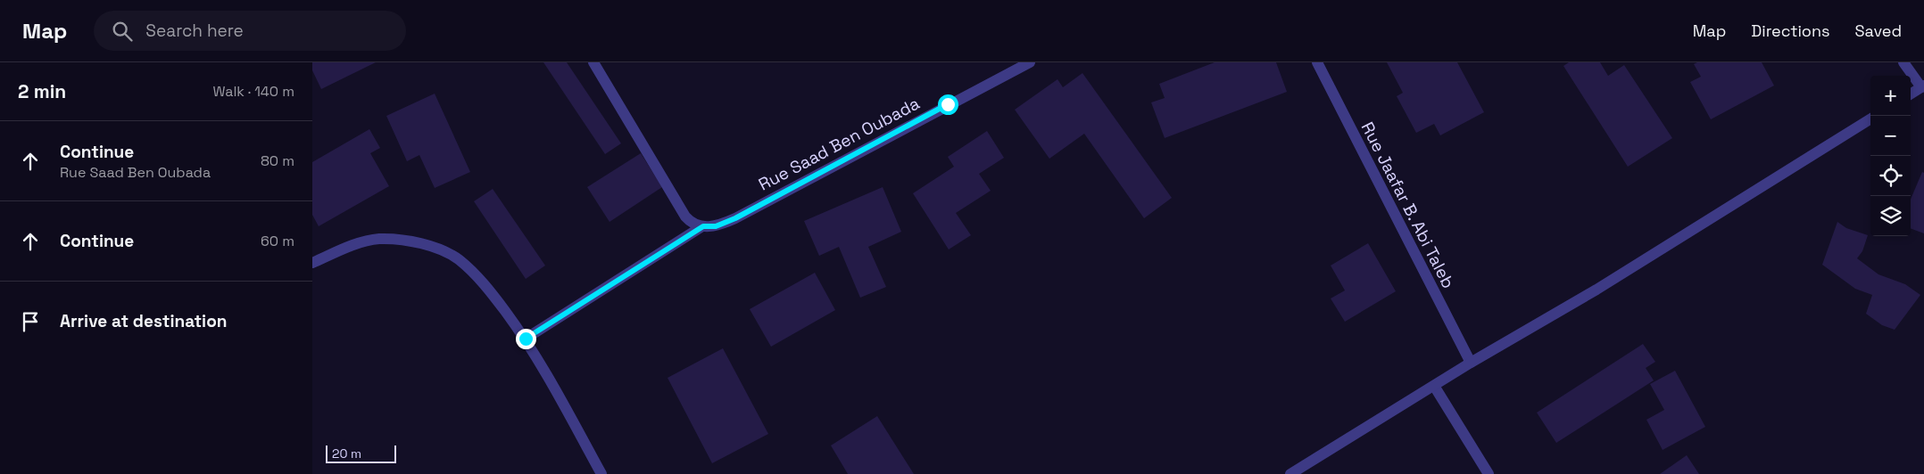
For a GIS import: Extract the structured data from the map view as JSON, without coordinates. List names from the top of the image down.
{
  "streets": {
    "street": ["Rue Saad Ben Oubada", "Rue Jaafar B. Abi Taleb"]
  },
  "scale_bar": "20 m",
  "page": {
    "header": "Map",
    "search": "Search here",
    "nav": ["Map", "Directions", "Saved"],
    "heading": ["2 min", "Walk · 140 m"],
    "map_buttons": ["+", "−"],
    "list": [
      ["Continue", "Rue Saad Ben Oubada", "80 m"],
      ["Continue", "60 m"],
      "Arrive at destination"
    ],
    "scale": "20 m"
  }
}
